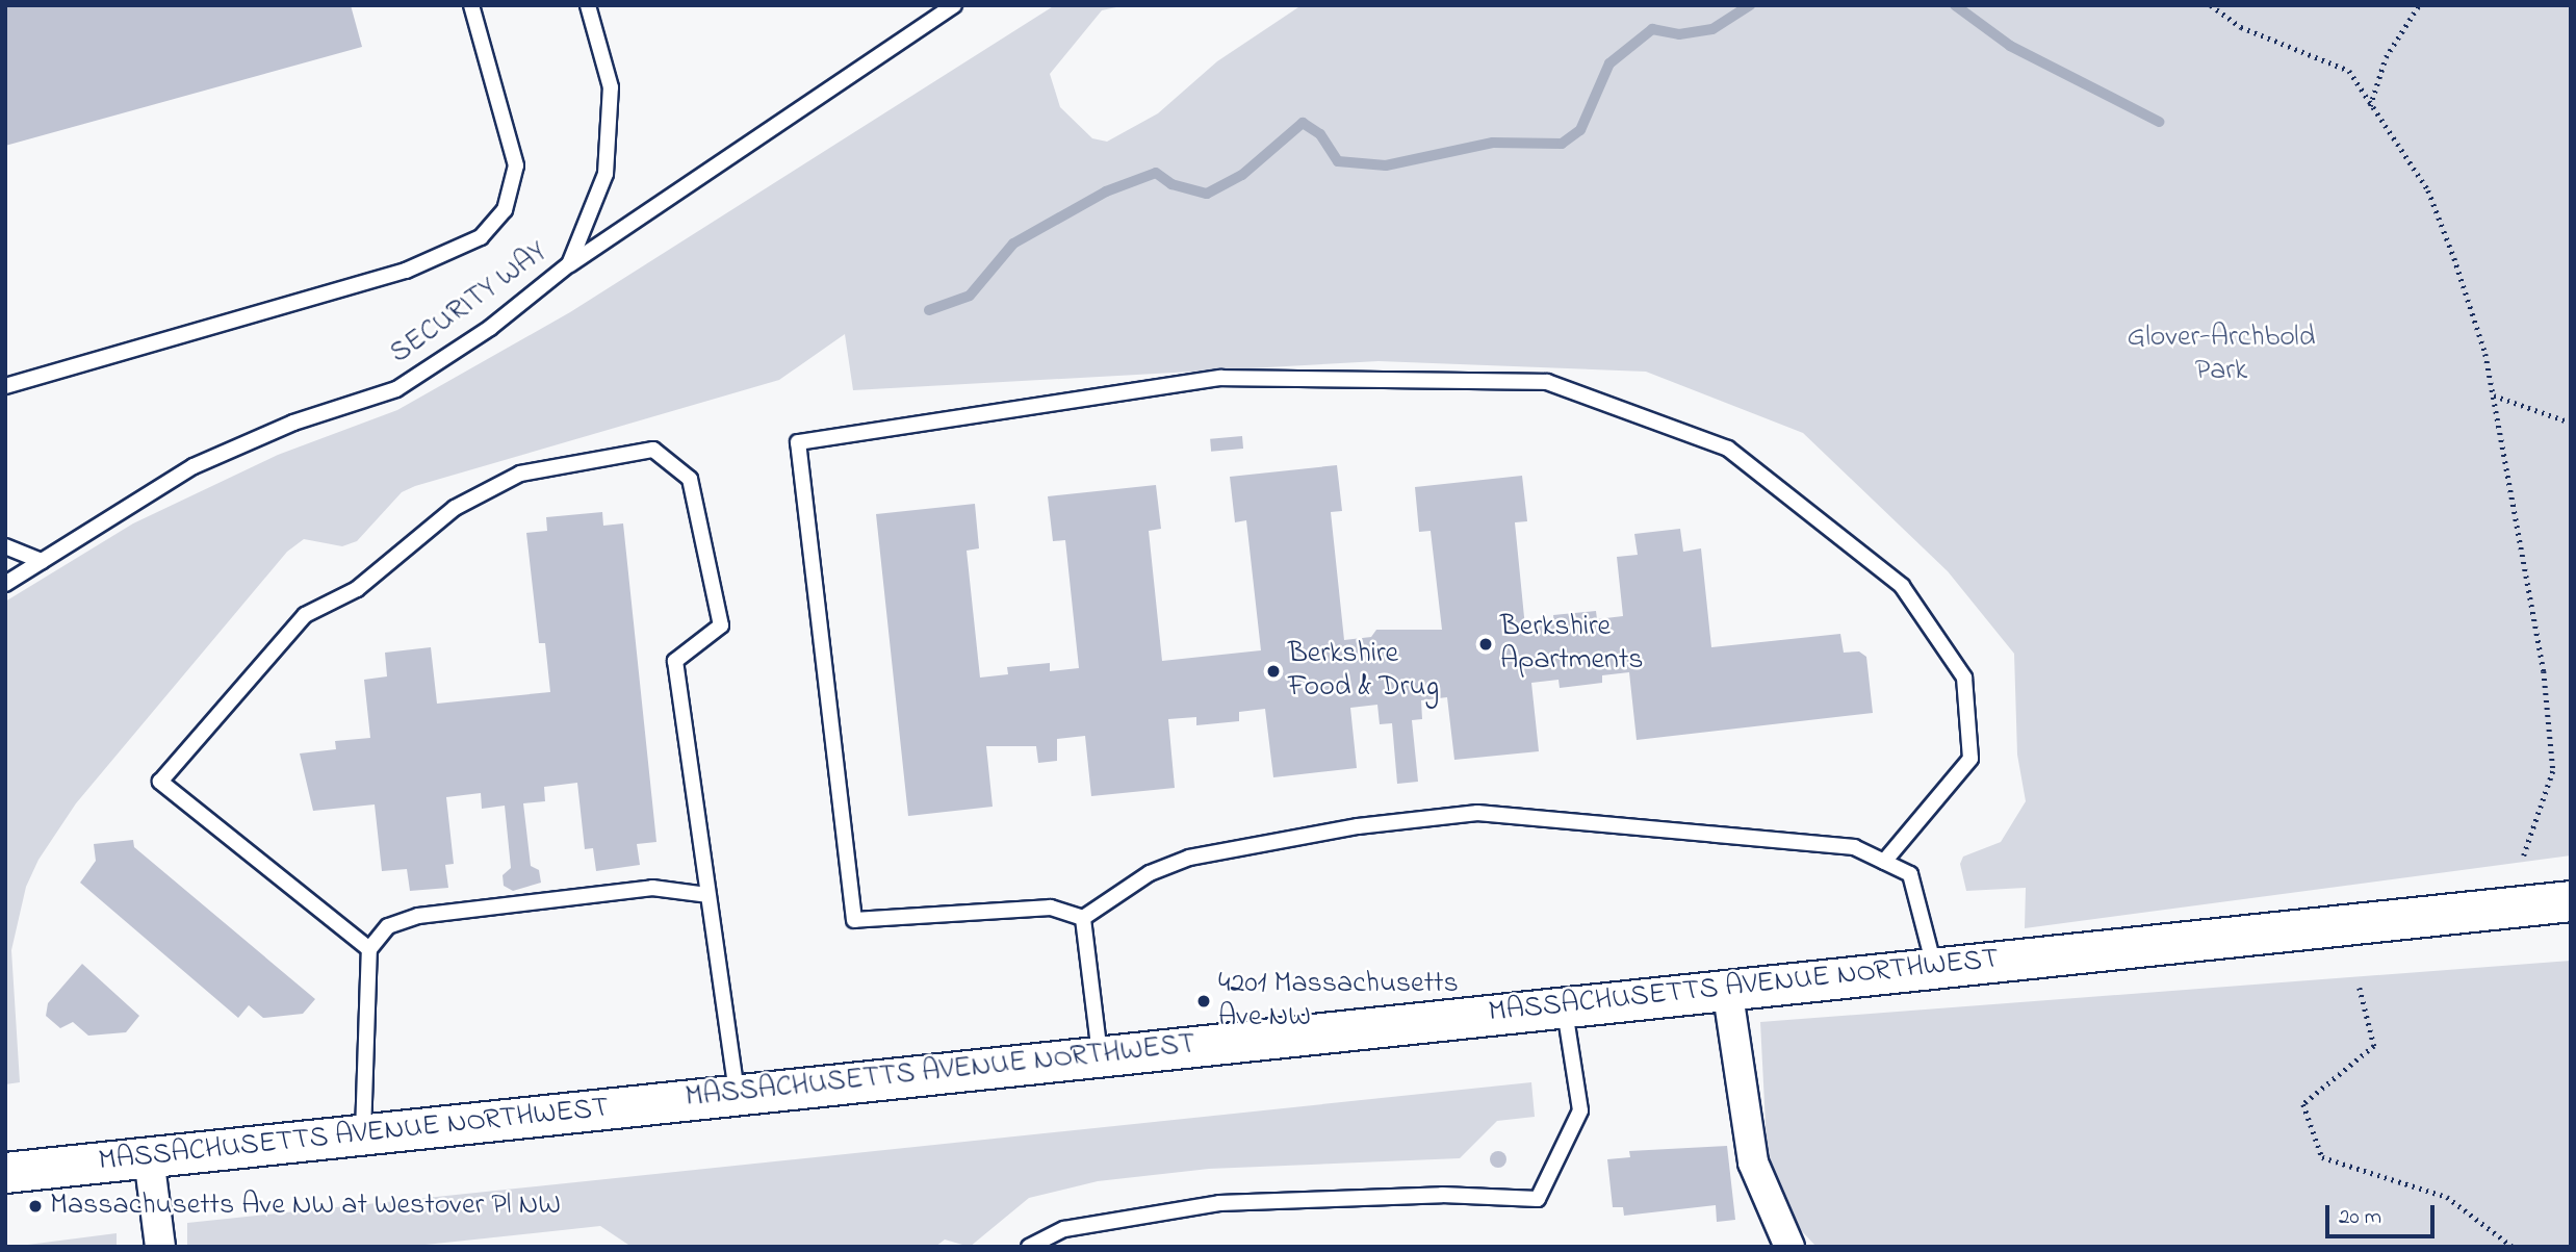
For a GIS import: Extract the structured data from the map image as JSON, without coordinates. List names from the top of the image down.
{
  "streets": {
    "main road": ["MASSACHUSETTS AVENUE NORTHWEST"],
    "lane": ["SECURITY WAY"]
  },
  "parks": ["Glover-Archbold Park"],
  "places": [
    "Berkshire Apartments",
    "Berkshire Food & Drug",
    "4201 Massachusetts Ave NW",
    "Massachusetts Ave NW at Westover Pl NW"
  ],
  "scale_bar": "20 m"
}
